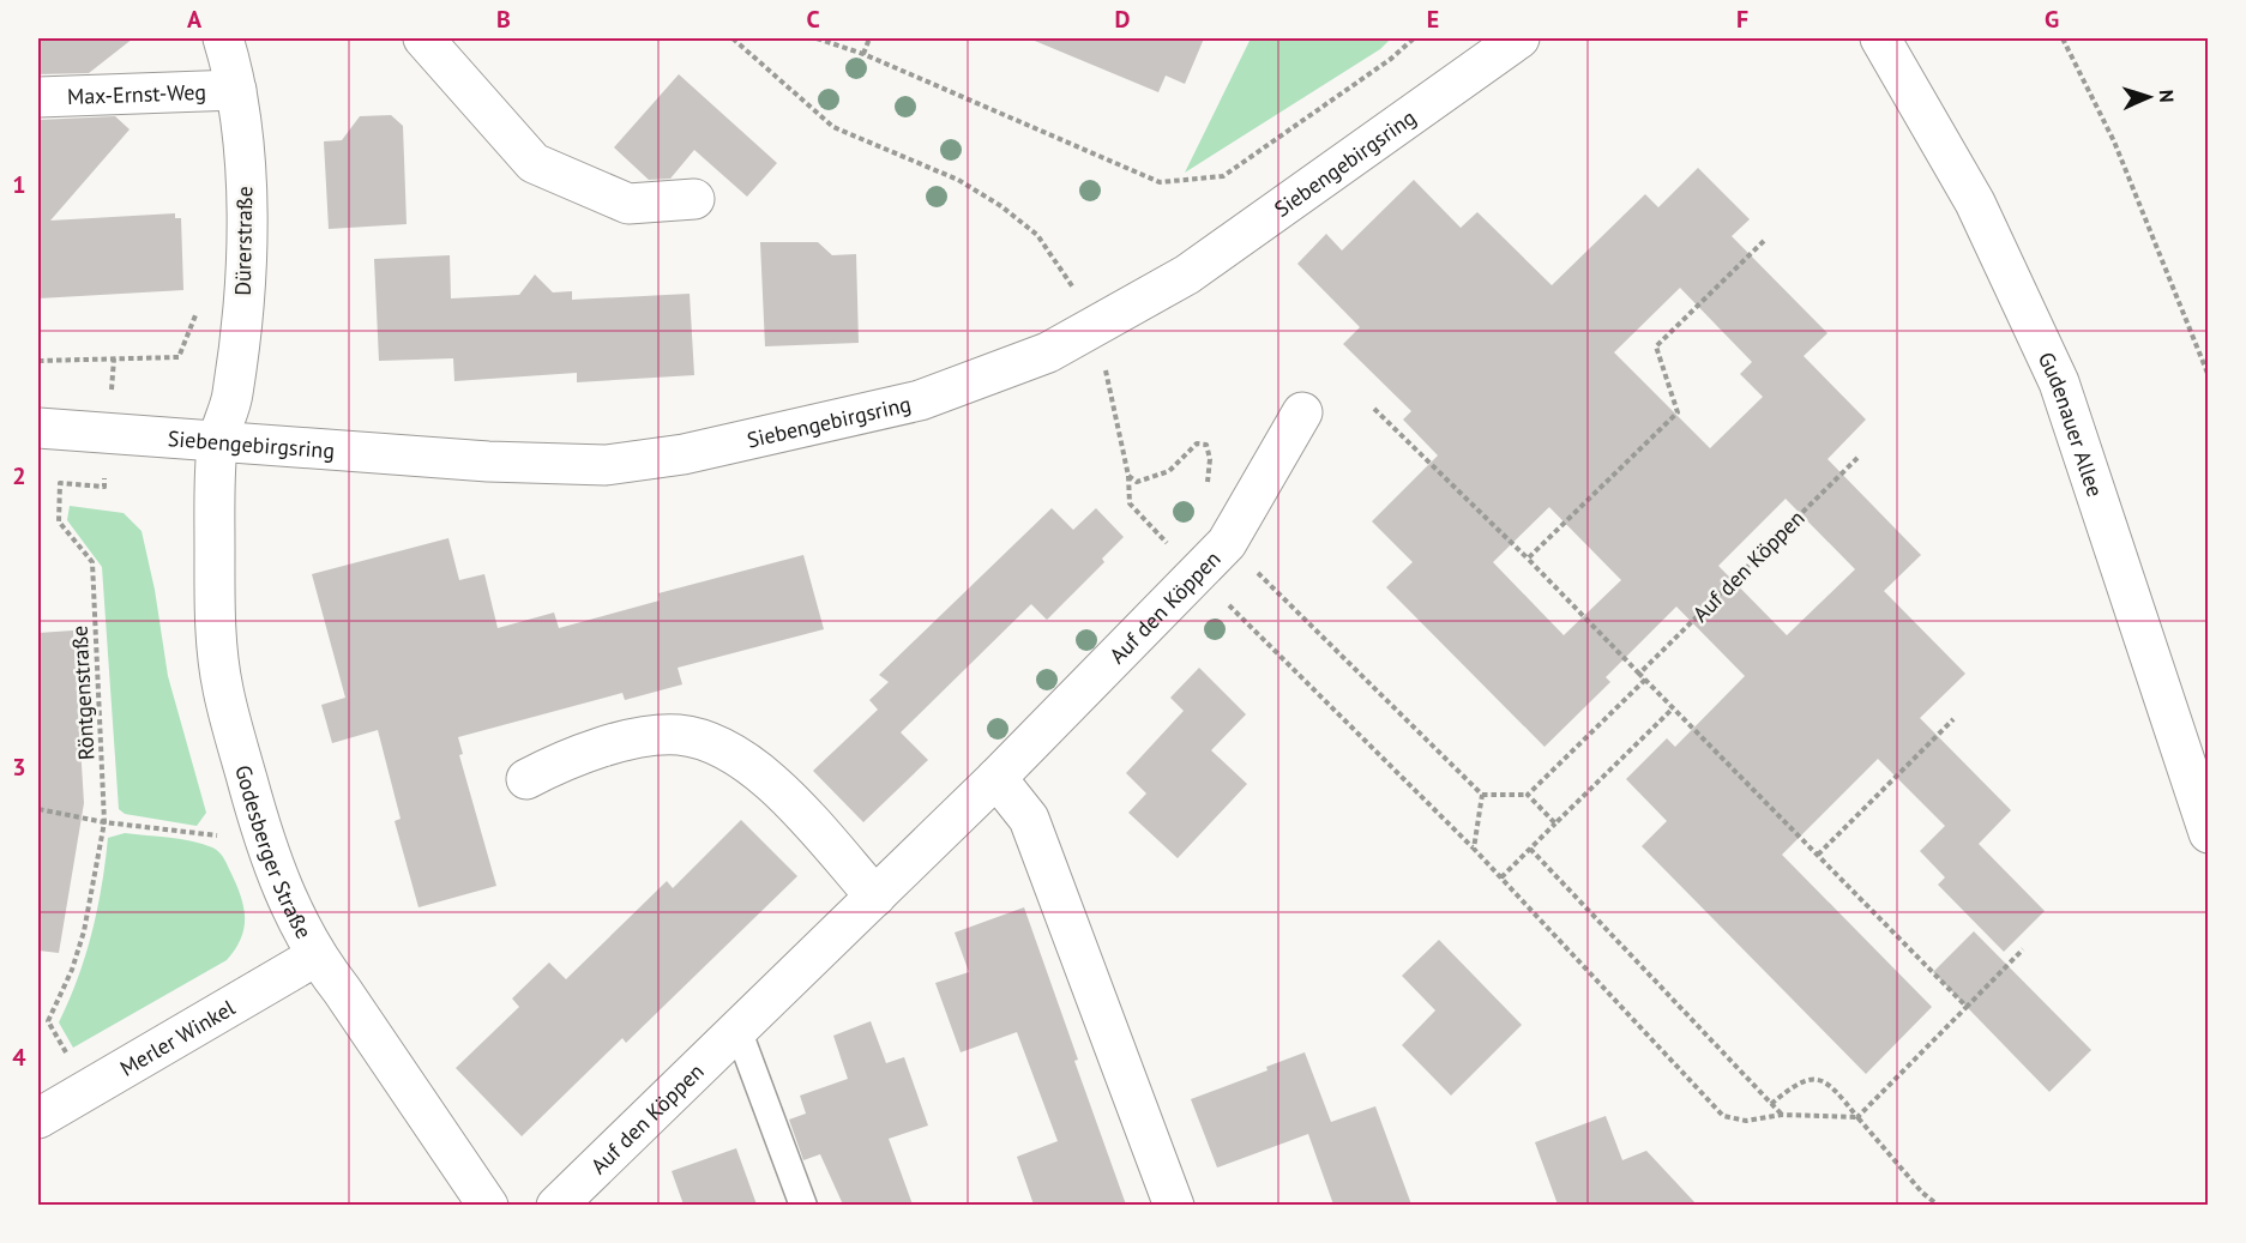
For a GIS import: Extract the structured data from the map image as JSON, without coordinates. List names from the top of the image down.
{
  "streets": {
    "street": [
      "Max-Ernst-Weg",
      "Siebengebirgsring",
      "Dürerstraße",
      "Gudenauer Allee",
      "Auf den Köppen",
      "Godesberger Straße",
      "Merler Winkel"
    ],
    "path": ["Röntgenstraße"]
  },
  "crossings": [
    ["Max-Ernst-Weg", "Dürerstraße"],
    ["Siebengebirgsring", "Dürerstraße"],
    ["Siebengebirgsring", "Godesberger Straße"],
    ["Dürerstraße", "Godesberger Straße"],
    ["Röntgenstraße", "Merler Winkel"],
    ["Godesberger Straße", "Merler Winkel"]
  ],
  "north": "right",
  "grid": {
    "columns": [
      "A",
      "B",
      "C",
      "D",
      "E",
      "F",
      "G"
    ],
    "rows": [
      "1",
      "2",
      "3",
      "4"
    ]
  }
}
